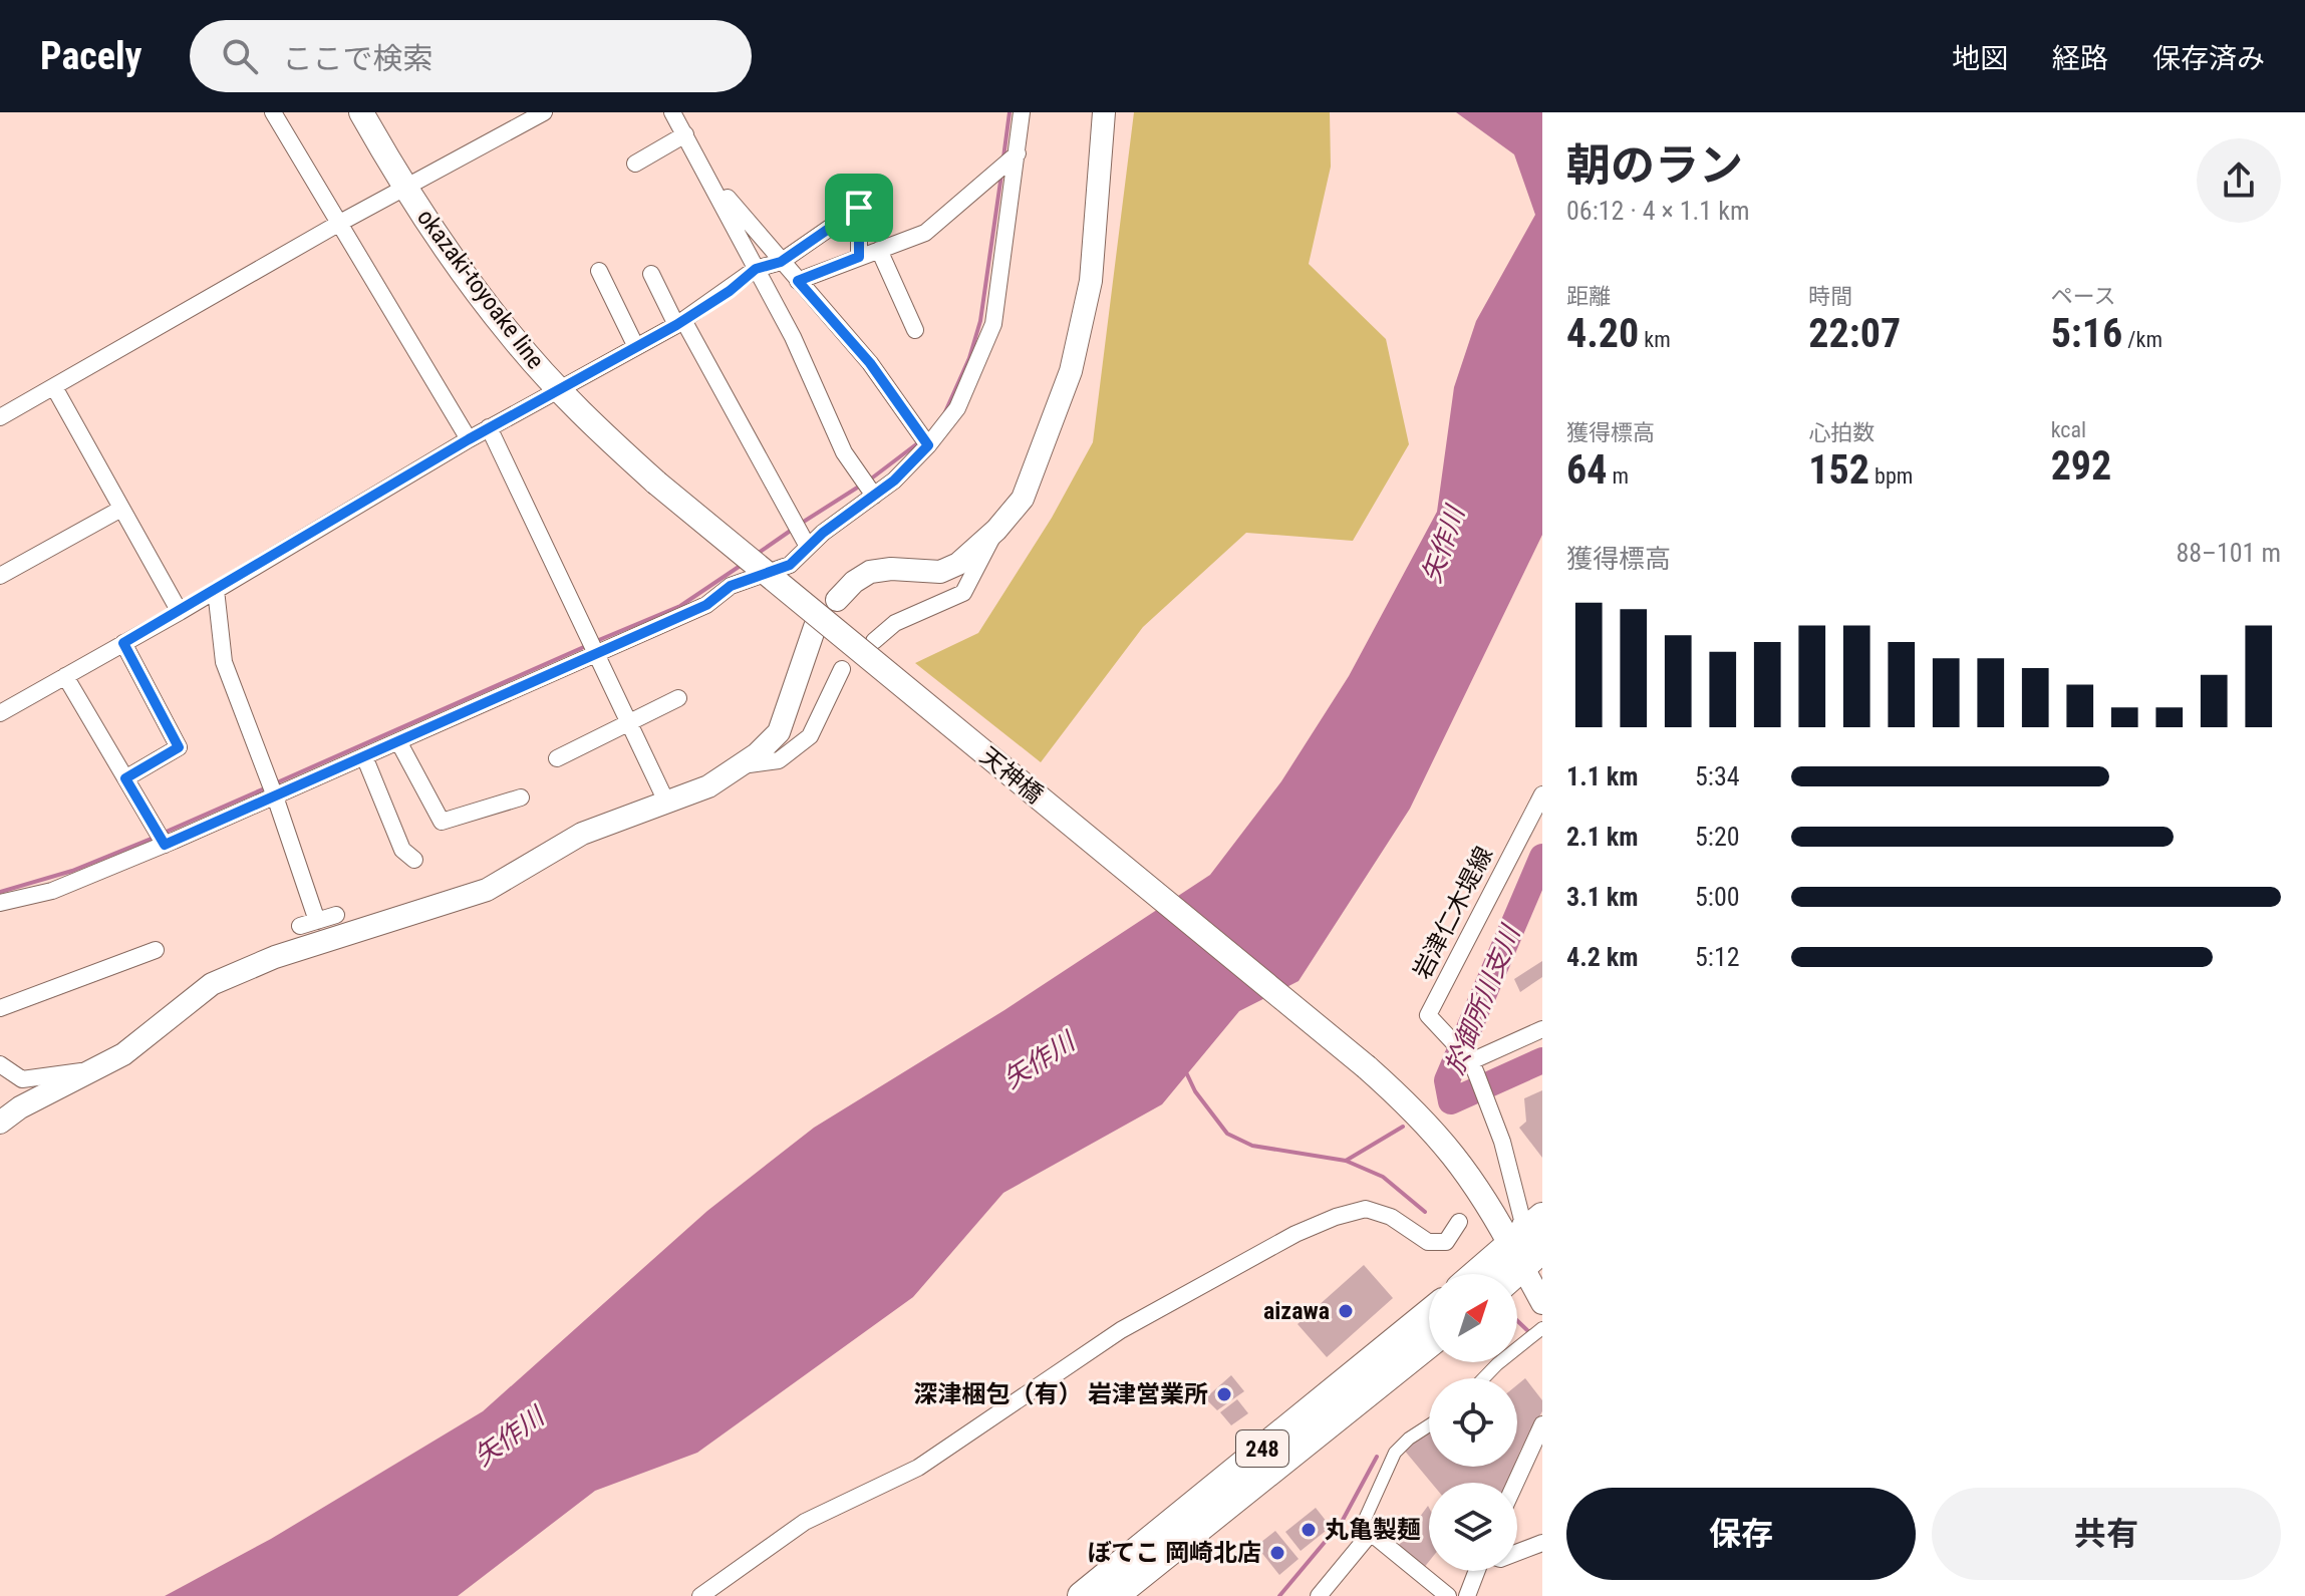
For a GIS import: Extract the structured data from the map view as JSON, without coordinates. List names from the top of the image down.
{
  "streets": {
    "highway": ["248"],
    "main road": ["okazaki-toyoake line", "天神橋"],
    "street": ["岩津仁木堤線"]
  },
  "crossings": [
    ["okazaki-toyoake line", "天神橋"]
  ],
  "water": ["矢作川", "於御所川支川"],
  "places": [
    "aizawa",
    "深津梱包（有） 岩津営業所",
    "丸亀製麺",
    "ぼてこ 岡崎北店"
  ],
  "north": "top right",
  "page": {
    "header": "Pacely",
    "search": "ここで検索",
    "nav": ["地図", "経路", "保存済み"],
    "heading": ["朝のラン", "06:12 · 4 × 1.1 km"],
    "stats": [
      ["距離", "4.20 km"],
      ["時間", "22:07"],
      ["ペース", "5:16 /km"],
      ["獲得標高", "64 m"],
      ["心拍数", "152 bpm"],
      ["kcal", "292"]
    ],
    "chart": ["獲得標高", "88–101 m"],
    "list": [
      {
        "name": "1.1 km",
        "note": "5:34"
      },
      {
        "name": "2.1 km",
        "note": "5:20"
      },
      {
        "name": "3.1 km",
        "note": "5:00"
      },
      {
        "name": "4.2 km",
        "note": "5:12"
      }
    ],
    "buttons": ["保存", "共有"]
  }
}
